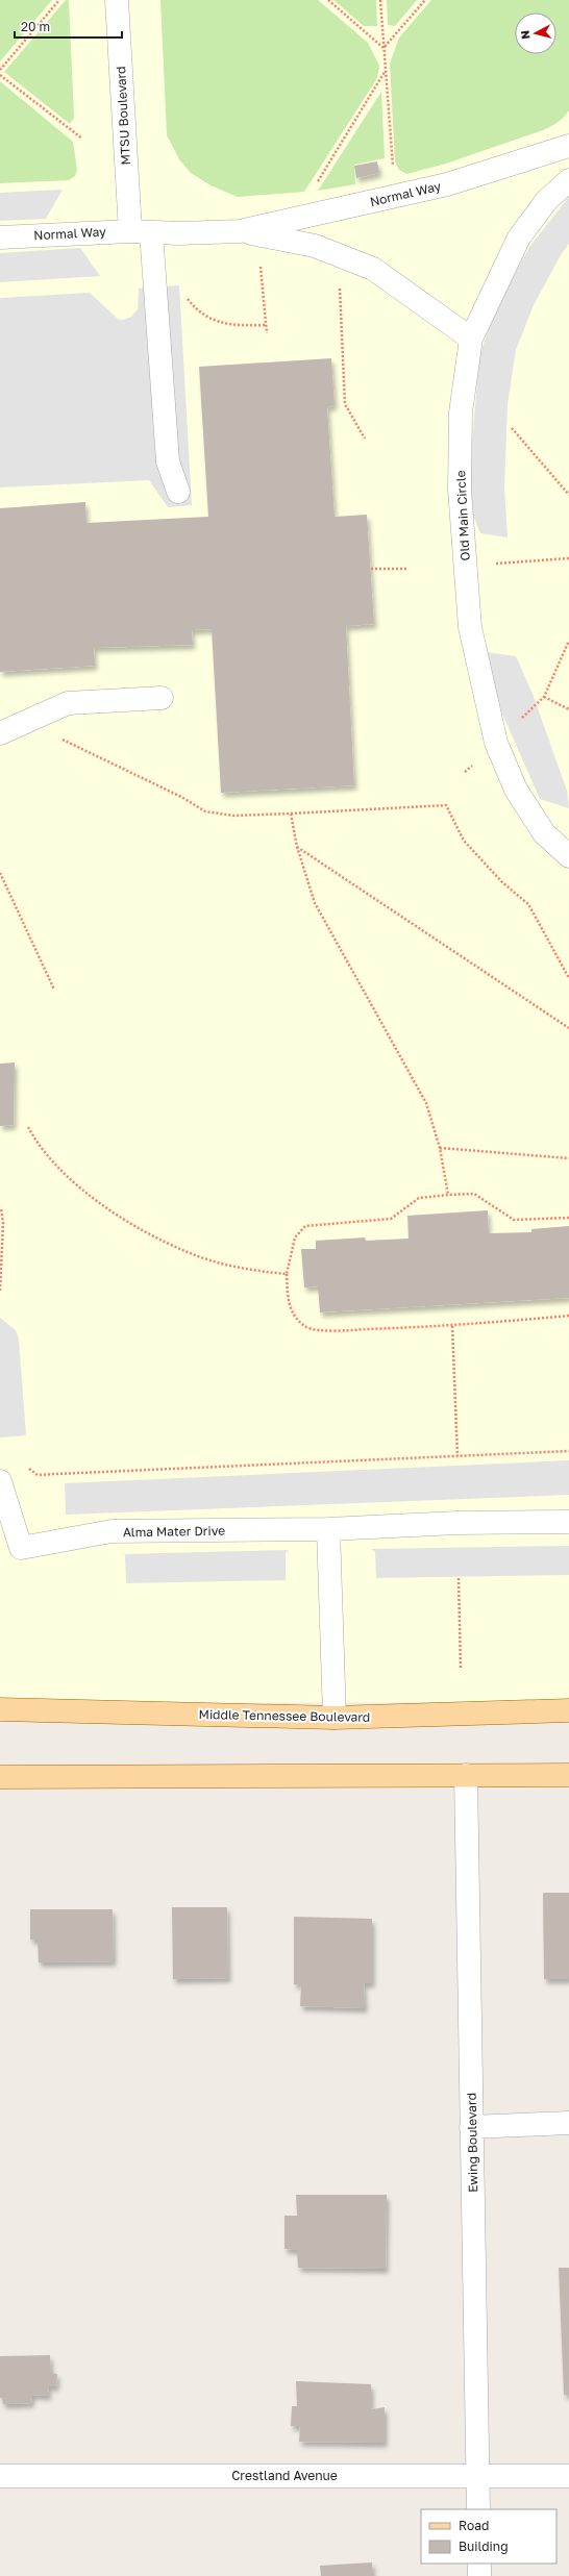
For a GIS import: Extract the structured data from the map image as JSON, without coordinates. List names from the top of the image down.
{
  "streets": {
    "main road": ["Middle Tennessee Boulevard"],
    "street": [
      "MTSU Boulevard",
      "Normal Way",
      "Old Main Circle",
      "Alma Mater Drive",
      "Ewing Boulevard",
      "Crestland Avenue"
    ]
  },
  "crossings": [
    ["MTSU Boulevard", "Normal Way"],
    ["Normal Way", "Old Main Circle"],
    ["Ewing Boulevard", "Crestland Avenue"]
  ],
  "legend": ["Road", "Building"],
  "scale_bar": "20 m",
  "north": "left"
}
